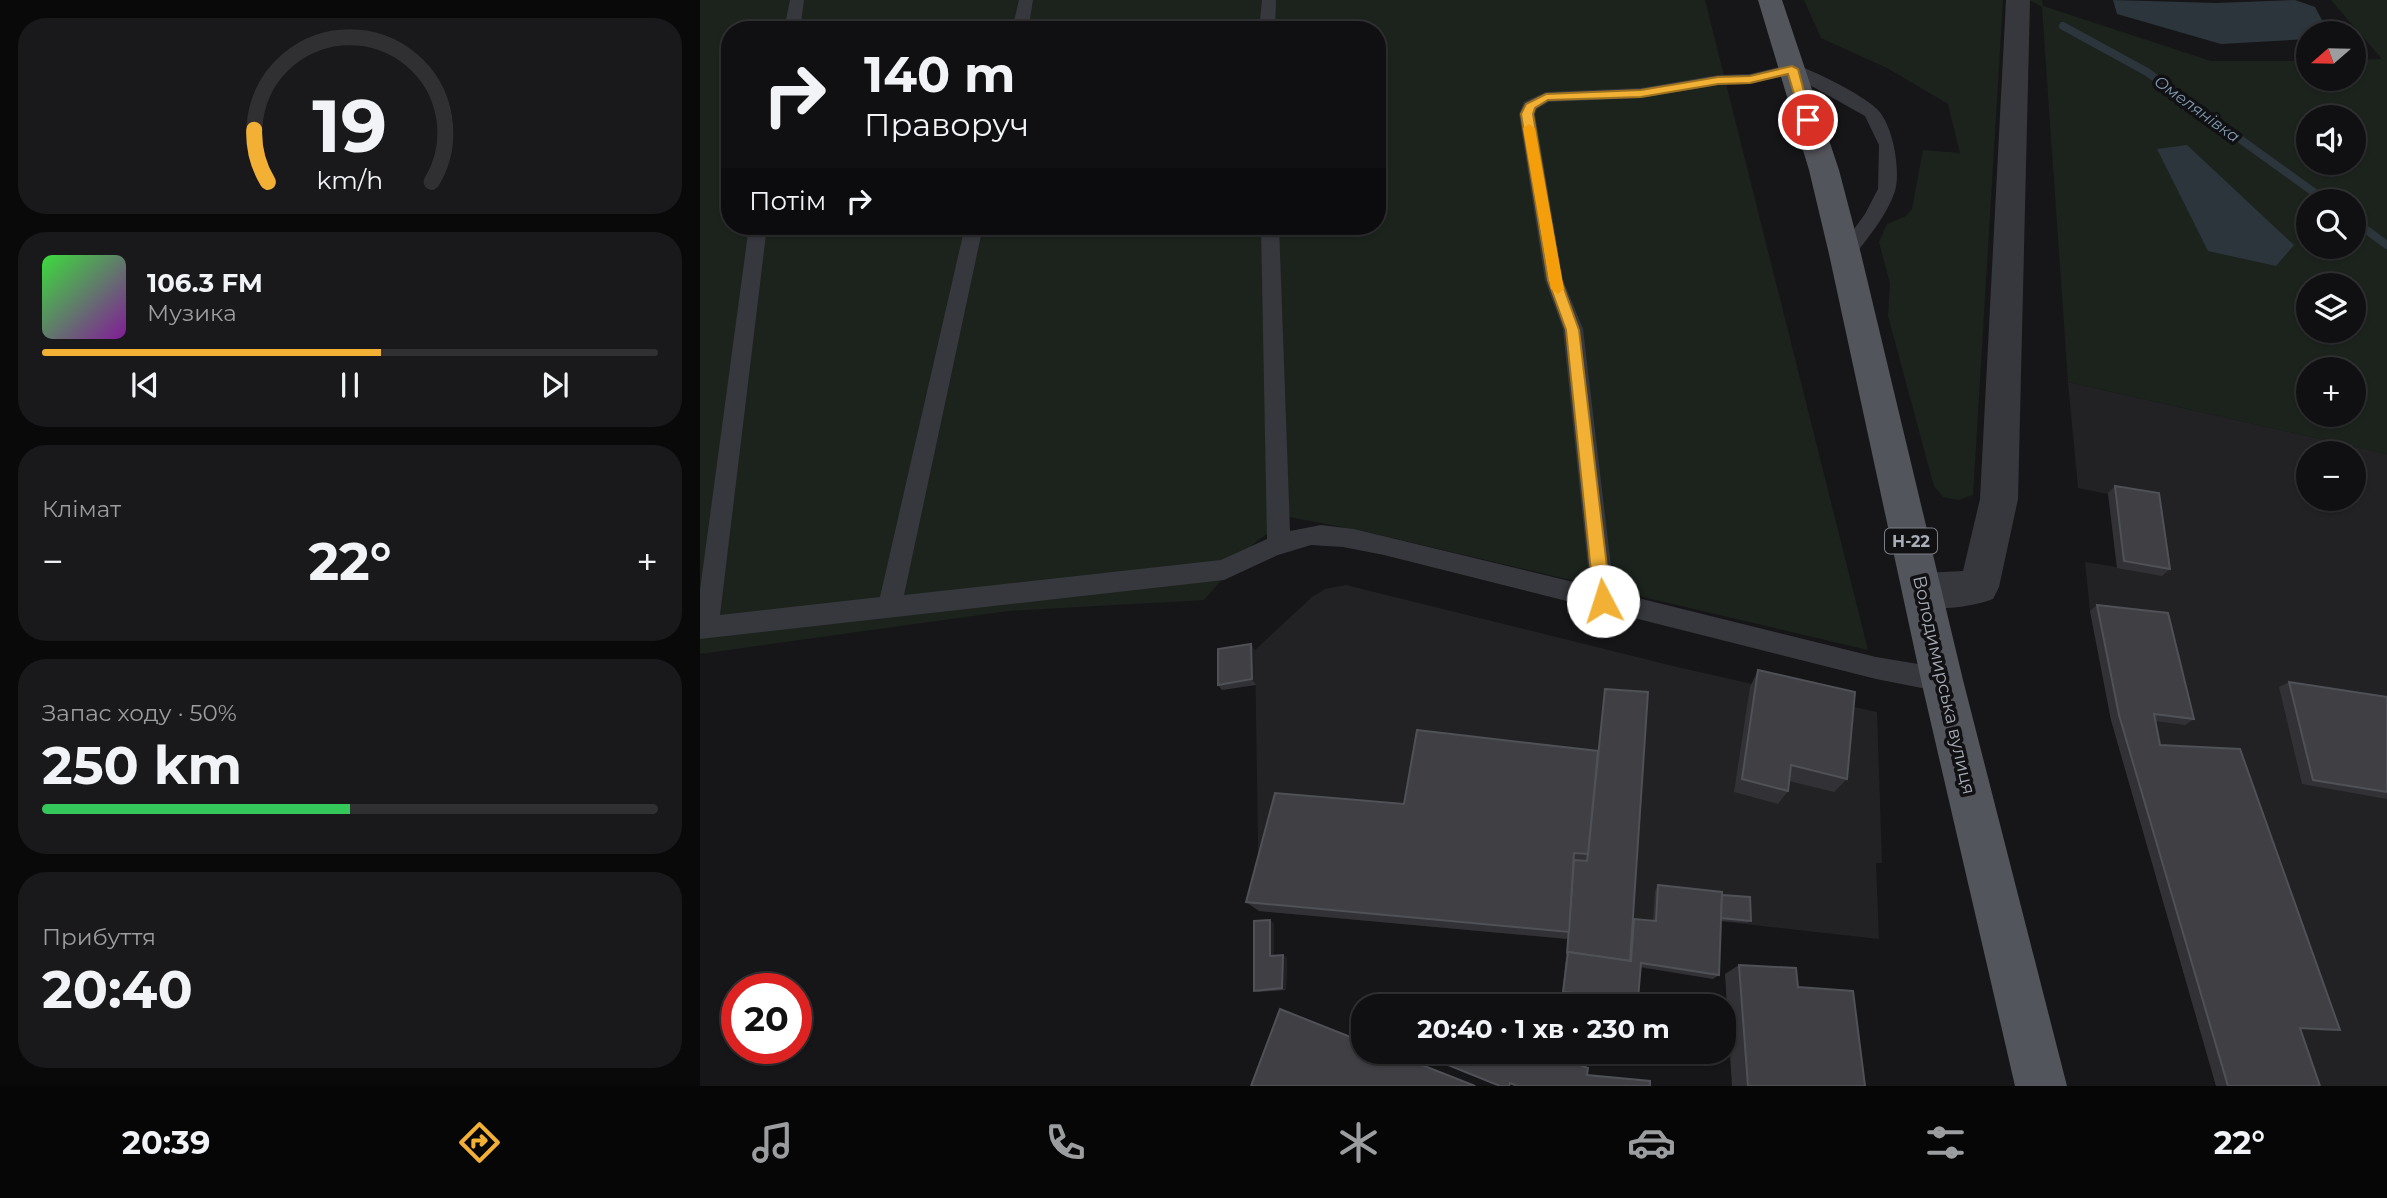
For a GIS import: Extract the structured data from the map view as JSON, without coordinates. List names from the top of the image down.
{
  "streets": {
    "main road": ["Н-22", "Володимирська вулиця"]
  },
  "water": ["Омелянівка"],
  "north": "left",
  "page": {
    "map_buttons": ["+", "−"],
    "turn": ["140 m", "Праворуч"],
    "then": "Потім",
    "song": ["106.3 FM", "Музика"],
    "tile": [
      "Клімат",
      ["Запас ходу · 50%", "250 km"],
      ["Прибуття", "20:40"]
    ],
    "heat": ["−", "22°", "+"],
    "limit": "20",
    "trip": "20:40 · 1 хв · 230 m",
    "tabs": ["20:39", "22°"],
    "gauge": ["19", "km/h"]
  }
}
